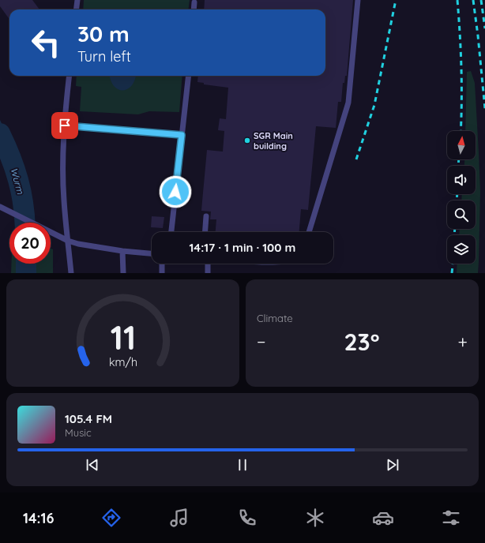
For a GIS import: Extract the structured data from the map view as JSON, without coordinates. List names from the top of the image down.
{
  "water": ["Wurm"],
  "places": ["SGR Main building"],
  "north": "top",
  "page": {
    "turn": ["30 m", "Turn left"],
    "limit": "20",
    "trip": "14:17 · 1 min · 100 m",
    "tile": "Climate",
    "heat": ["−", "23°", "+"],
    "song": ["105.4 FM", "Music"],
    "tabs": "14:16",
    "gauge": ["11", "km/h"]
  }
}
